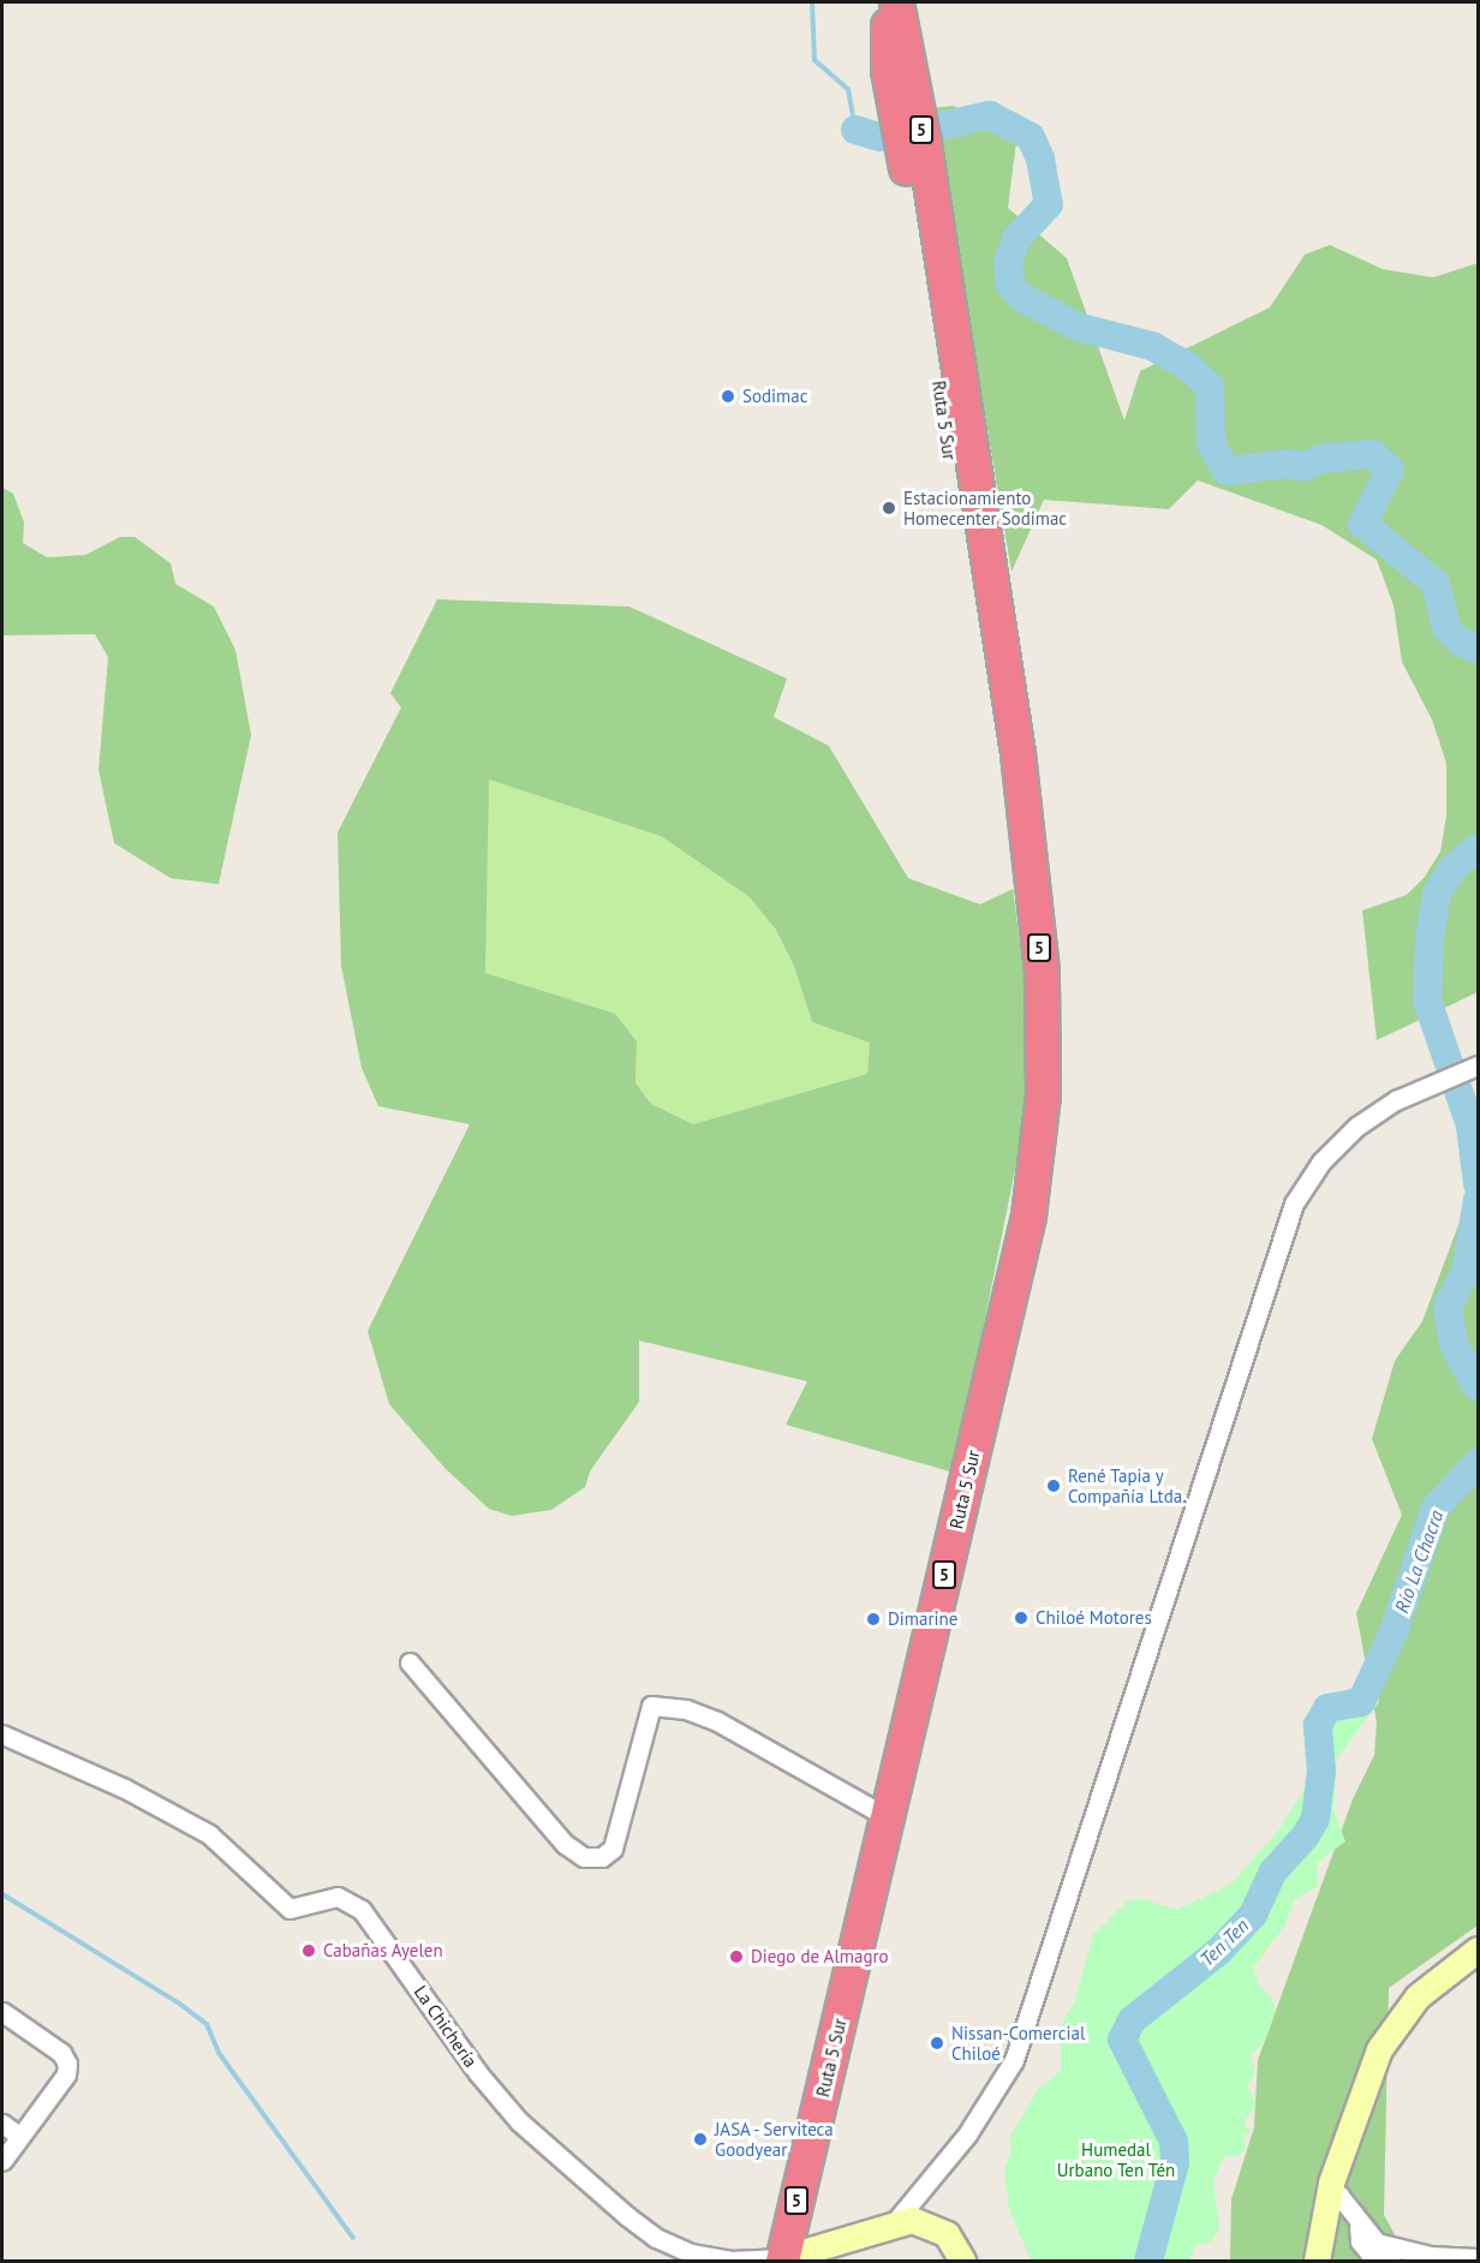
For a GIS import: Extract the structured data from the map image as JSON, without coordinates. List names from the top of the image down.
{
  "streets": {
    "highway": ["5", "Ruta 5 Sur"],
    "street": ["La Chichería"]
  },
  "crossings": [
    ["Ruta 5 Sur", "La Chichería"]
  ],
  "water": ["Río La Chacra", "Ten Ten"],
  "parks": ["Humedal Urbano Ten Tén"],
  "places": [
    "Sodimac",
    "Estacionamiento Homecenter Sodimac",
    "René Tapia y Compañía Ltda.",
    "Chiloé Motores",
    "Dimarine",
    "Cabañas Ayelen",
    "Diego de Almagro",
    "Nissan-Comercial Chiloé",
    "JASA - Serviteca Goodyear"
  ]
}
